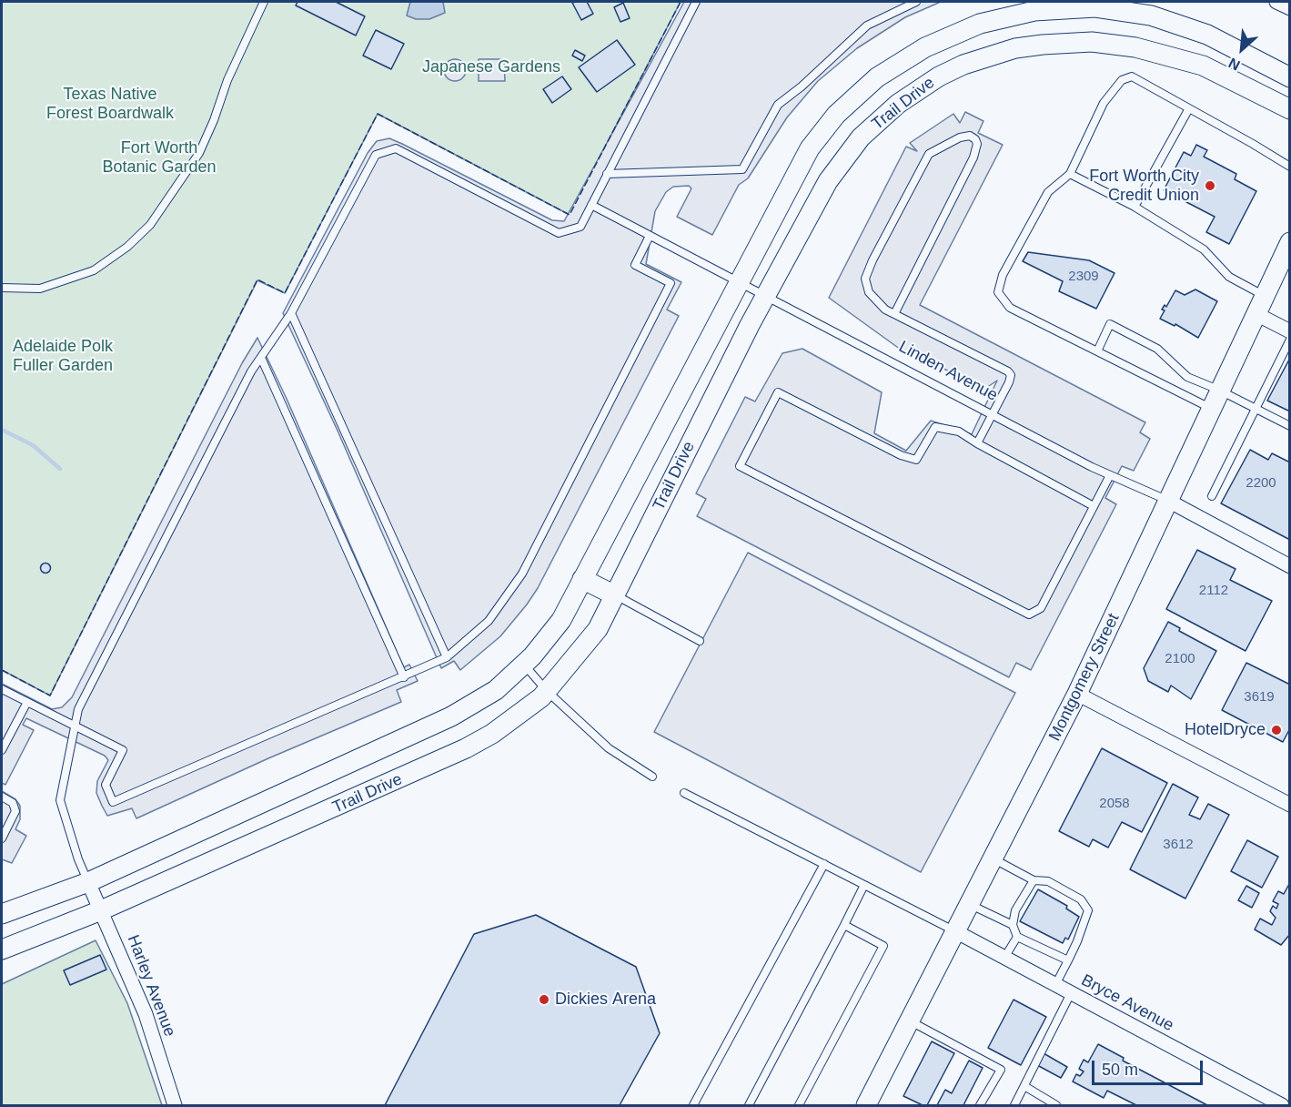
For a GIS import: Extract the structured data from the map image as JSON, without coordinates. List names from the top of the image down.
{
  "streets": {
    "street": [
      "Trail Drive",
      "Linden Avenue",
      "Montgomery Street",
      "Harley Avenue",
      "Bryce Avenue"
    ]
  },
  "crossings": [
    ["Trail Drive", "Linden Avenue"],
    ["Trail Drive", "Harley Avenue"],
    ["Linden Avenue", "Montgomery Street"],
    ["Montgomery Street", "Bryce Avenue"]
  ],
  "parks": [
    "Japanese Gardens",
    "Texas Native Forest Boardwalk",
    "Fort Worth Botanic Garden",
    "Adelaide Polk Fuller Garden"
  ],
  "places": ["Fort Worth City Credit Union", "HotelDryce", "Dickies Arena"],
  "house_numbers": [
    "2309",
    "2200",
    "2112",
    "2100",
    "3619",
    "2058",
    "3612"
  ],
  "scale_bar": "50 m",
  "north": "bottom left"
}
